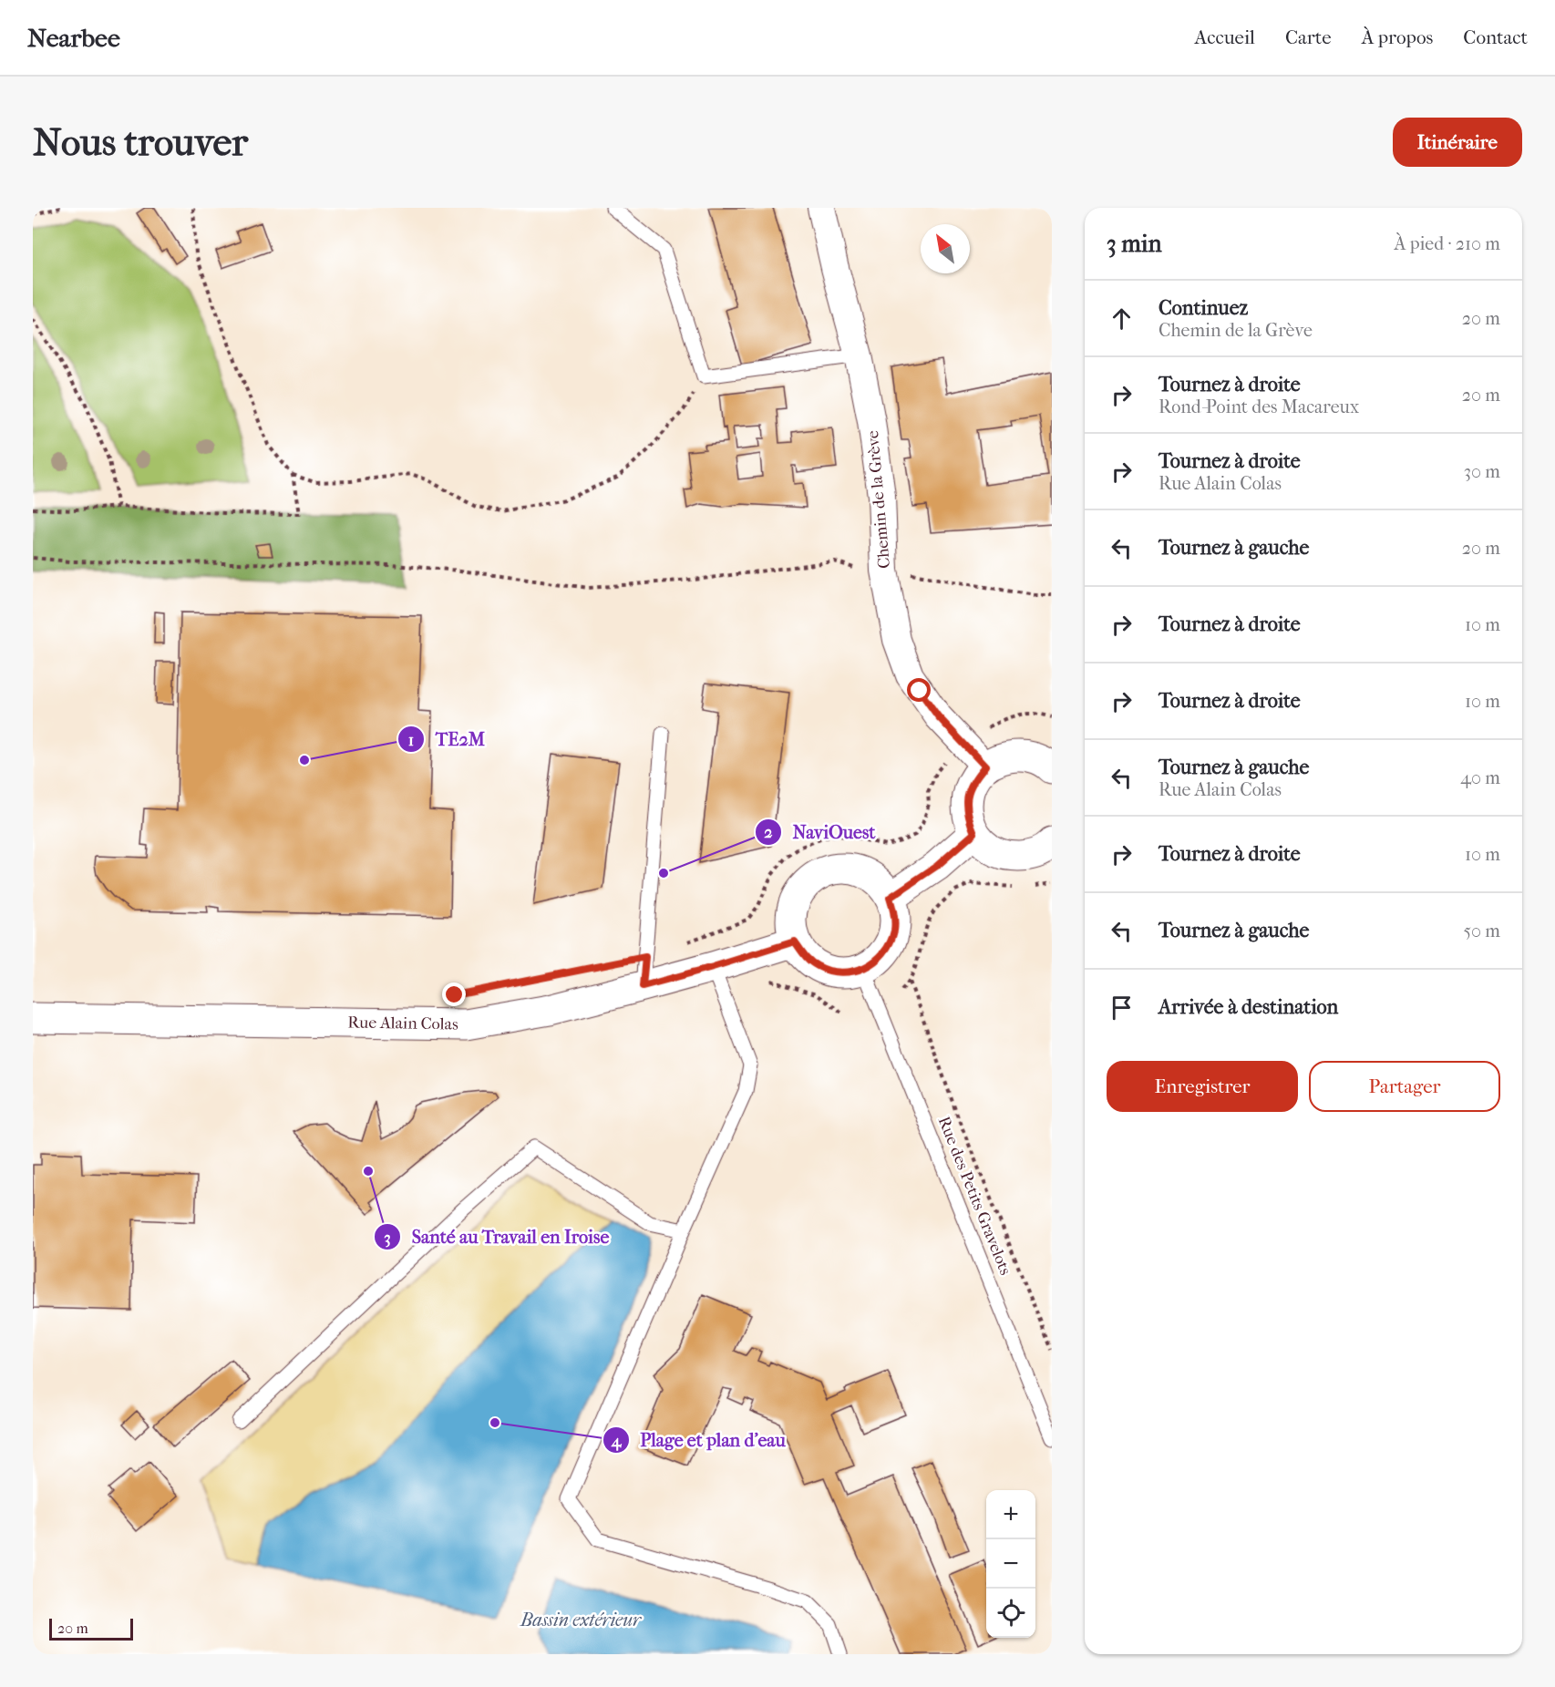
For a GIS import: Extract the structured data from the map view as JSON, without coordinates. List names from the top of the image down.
{
  "streets": {
    "street": ["Chemin de la Grève", "Rue Alain Colas"],
    "lane": ["Rue des Petits Gravelots"]
  },
  "crossings": [
    ["Rue Alain Colas", "Rue des Petits Gravelots"]
  ],
  "water": ["Bassin extérieur"],
  "places": [
    "TE2M",
    "NaviOuest",
    "Santé au Travail en Iroise",
    "Plage et plan d'eau"
  ],
  "scale_bar": "20 m",
  "north": "top left",
  "page": {
    "header": "Nearbee",
    "nav": [
      "Accueil",
      "Carte",
      "À propos",
      "Contact"
    ],
    "buttons": [
      "Itinéraire",
      ["Enregistrer", "Partager"]
    ],
    "title": "Nous trouver",
    "heading": ["3 min", "À pied · 210 m"],
    "list": [
      ["Continuez", "Chemin de la Grève", "20 m"],
      ["Tournez à droite", "Rond-Point des Macareux", "20 m"],
      ["Tournez à droite", "Rue Alain Colas", "30 m"],
      ["Tournez à gauche", "20 m"],
      ["Tournez à droite", "10 m"],
      ["Tournez à droite", "10 m"],
      ["Tournez à gauche", "Rue Alain Colas", "40 m"],
      ["Tournez à droite", "10 m"],
      ["Tournez à gauche", "50 m"],
      "Arrivée à destination"
    ],
    "map_buttons": ["+", "−"],
    "scale": "20 m"
  }
}
